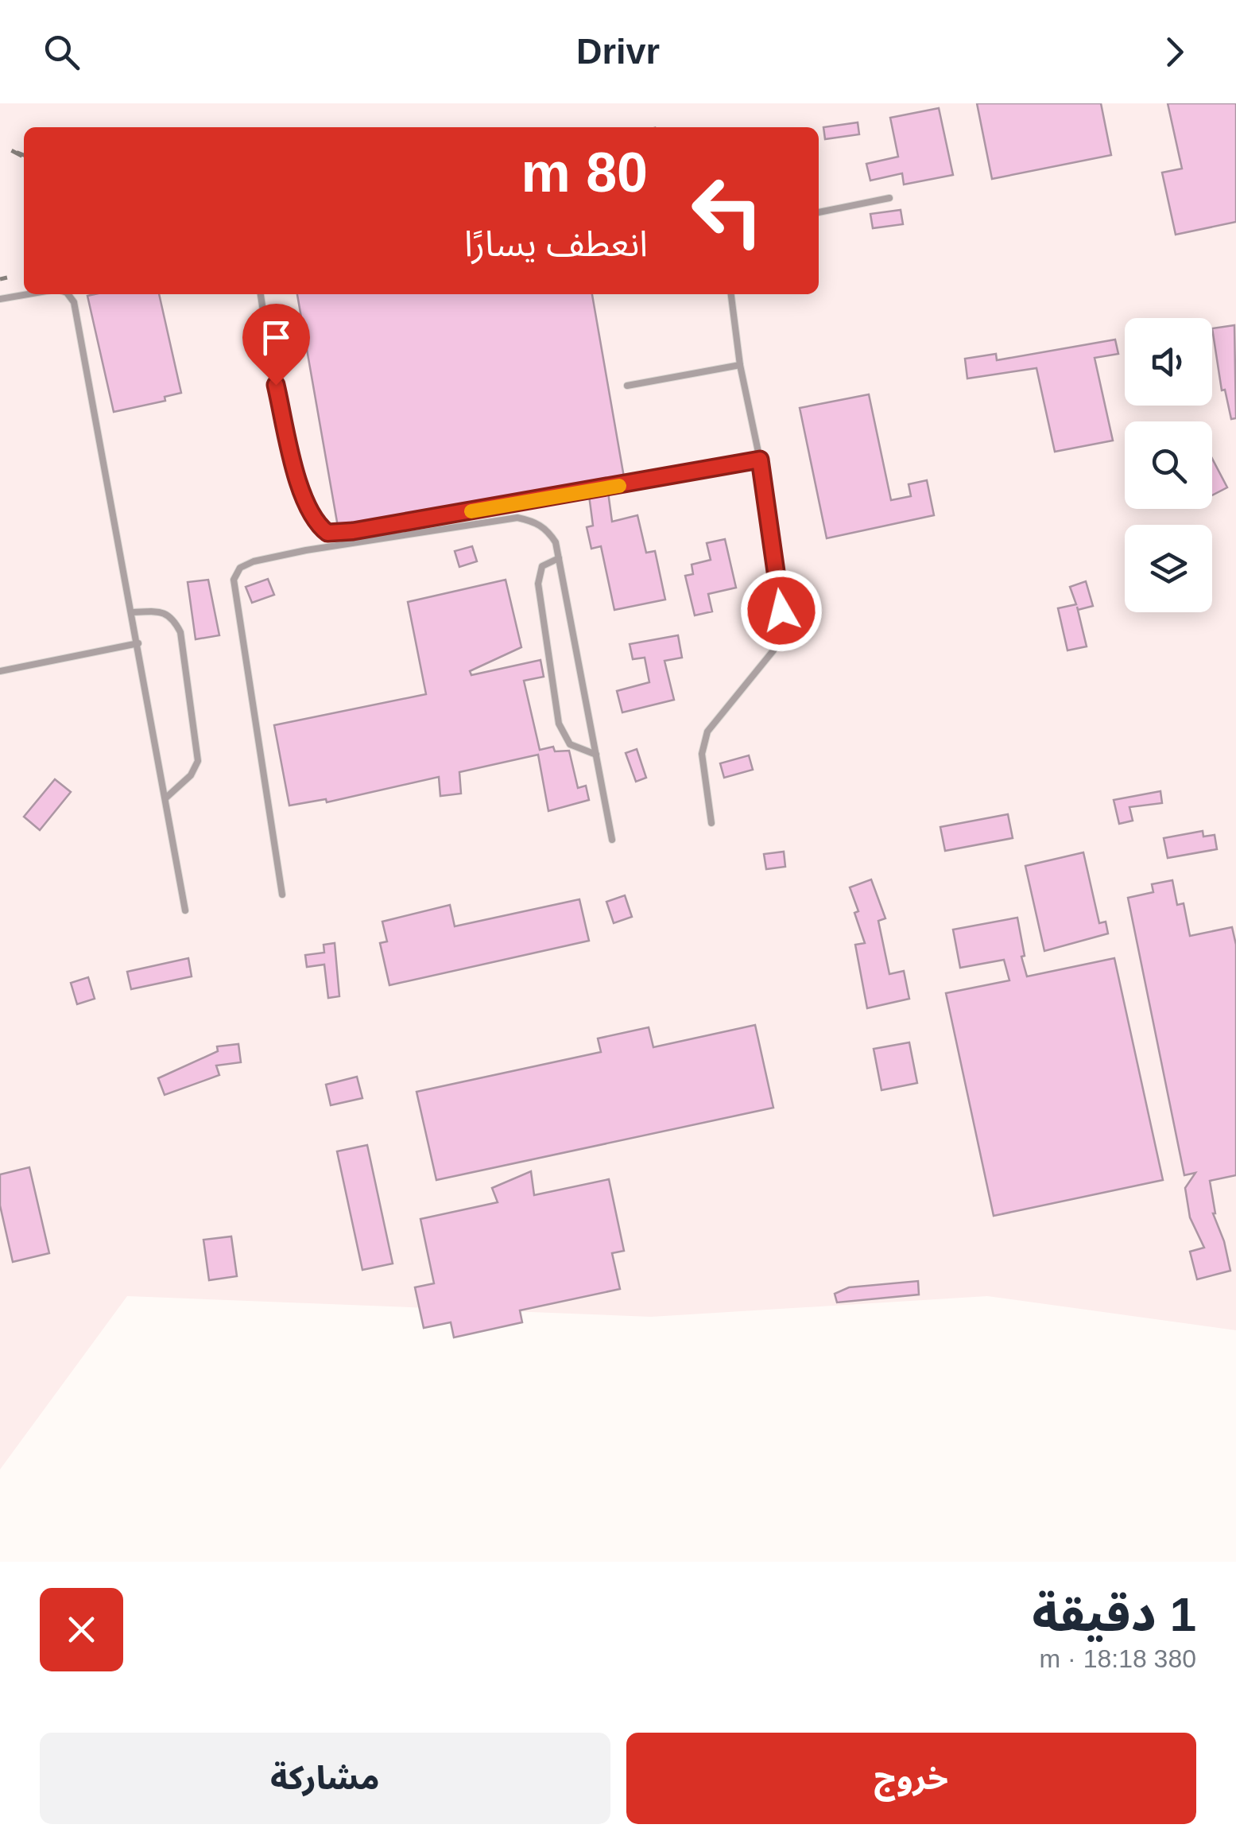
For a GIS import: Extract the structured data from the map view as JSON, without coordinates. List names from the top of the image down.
{
  "page": {
    "header": "Drivr",
    "turn": ["80 m", "انعطف يسارًا"],
    "heading": ["1 دقيقة", "380 m · 18:18"],
    "buttons": ["خروج", "مشاركة"]
  }
}
